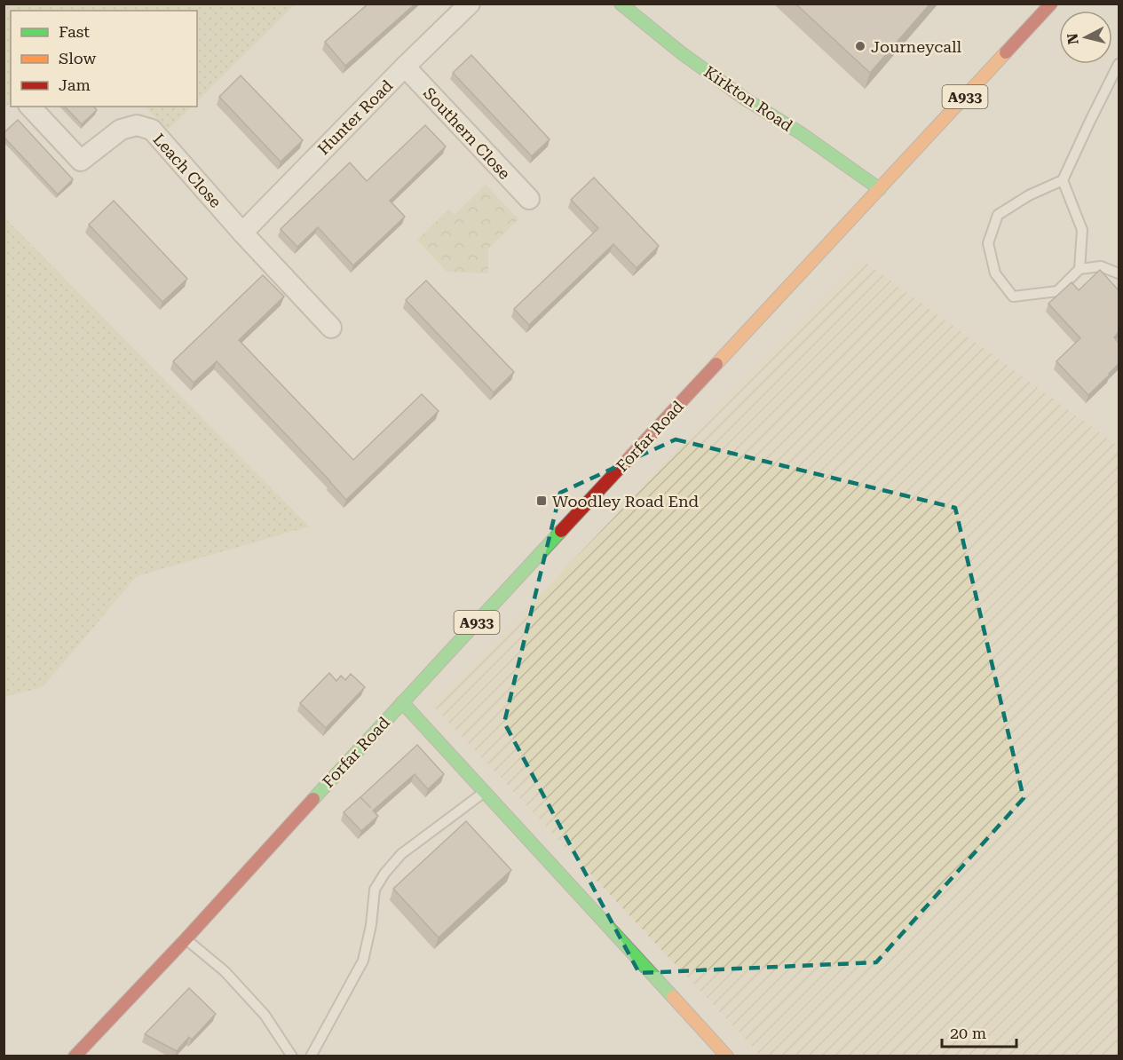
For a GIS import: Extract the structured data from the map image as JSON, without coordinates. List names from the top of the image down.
{
  "streets": {
    "main road": ["A933", "Kirkton Road", "Forfar Road"],
    "street": ["Hunter Road", "Southern Close", "Leach Close"]
  },
  "crossings": [
    ["Kirkton Road", "Forfar Road"],
    ["Hunter Road", "Southern Close"],
    ["Hunter Road", "Leach Close"]
  ],
  "places": {
    "other": ["Journeycall"],
    "transit": ["Woodley Road End"]
  },
  "legend": ["Fast", "Slow", "Jam"],
  "scale_bar": "20 m",
  "north": "left"
}
